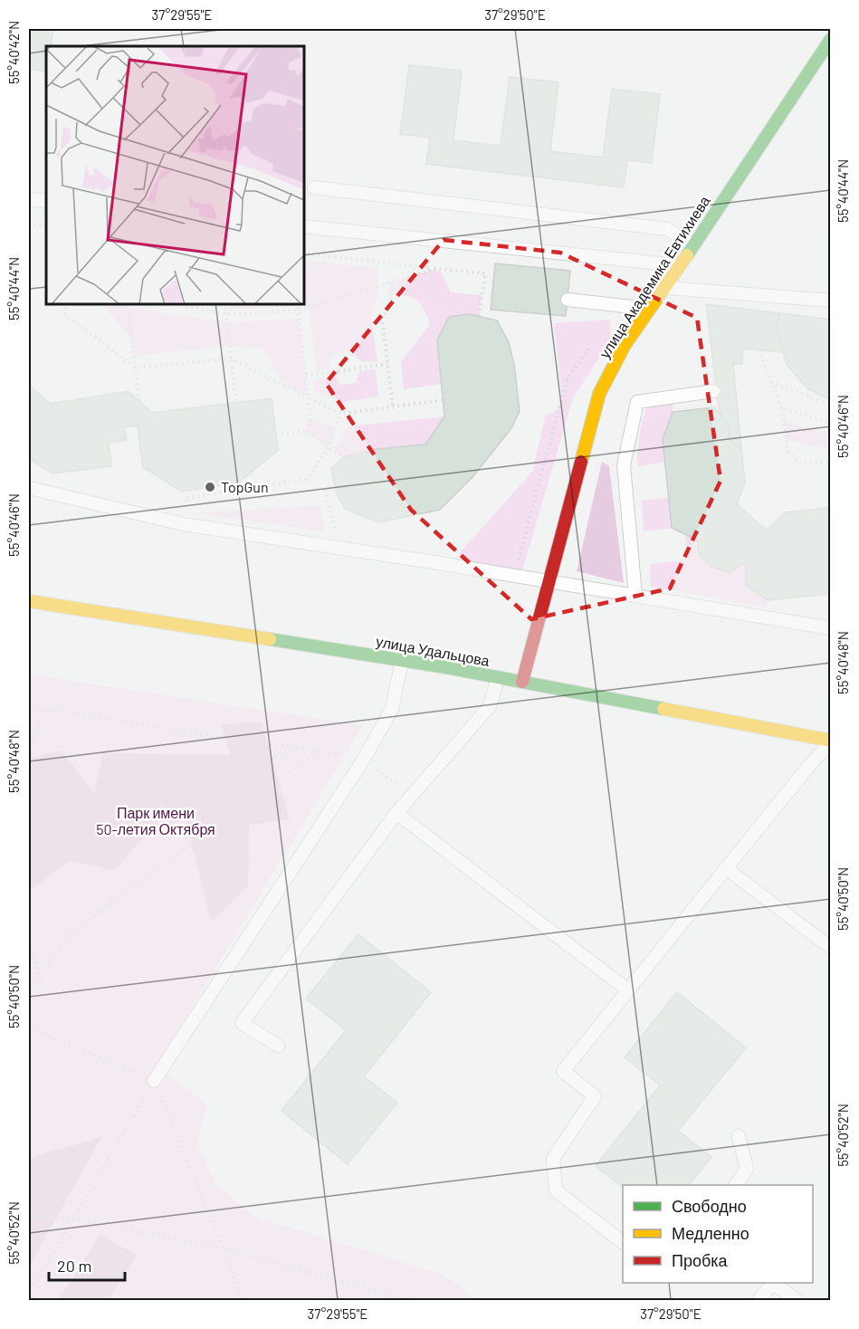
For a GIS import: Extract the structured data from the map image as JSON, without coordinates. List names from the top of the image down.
{
  "streets": {
    "street": ["улица Академика Евтихиева", "улица Удальцова"]
  },
  "crossings": [
    ["улица Академика Евтихиева", "улица Удальцова"]
  ],
  "parks": ["Парк имени 50-летия Октября"],
  "places": ["TopGun"],
  "legend": ["Свободно", "Медленно", "Пробка"],
  "scale_bar": "20 m",
  "coordinates": [
    "37°29'55\"E",
    "37°29'50\"E",
    "55°40'42\"N",
    "55°40'44\"N",
    "55°40'46\"N",
    "55°40'48\"N",
    "55°40'50\"N",
    "55°40'52\"N"
  ]
}
